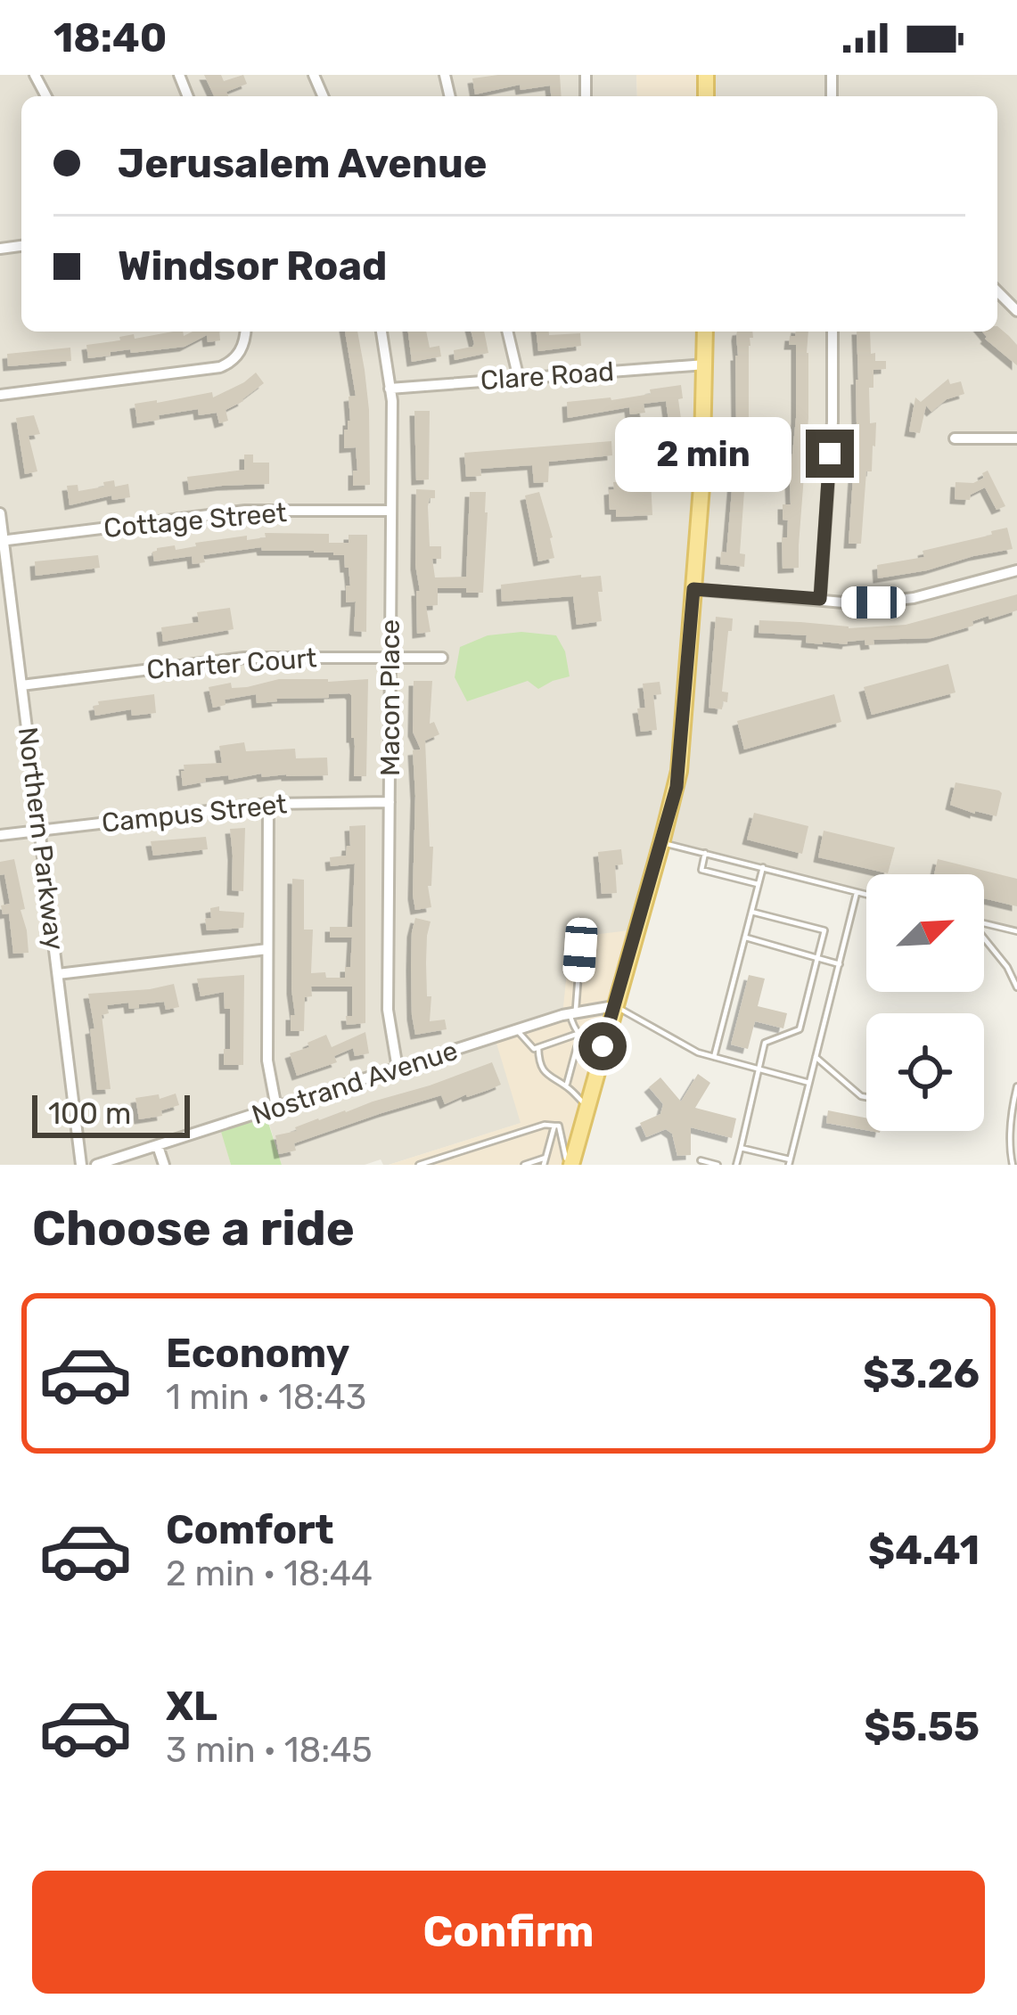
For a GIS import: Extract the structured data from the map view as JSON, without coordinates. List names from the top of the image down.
{
  "streets": {
    "street": [
      "Clare Road",
      "Cottage Street",
      "Charter Court",
      "Macon Place",
      "Campus Street",
      "Northern Parkway",
      "Nostrand Avenue"
    ]
  },
  "crossings": [
    ["Clare Road", "Macon Place"],
    ["Cottage Street", "Macon Place"],
    ["Cottage Street", "Northern Parkway"],
    ["Charter Court", "Macon Place"],
    ["Charter Court", "Northern Parkway"],
    ["Macon Place", "Campus Street"],
    ["Macon Place", "Nostrand Avenue"],
    ["Campus Street", "Northern Parkway"]
  ],
  "scale_bar": "100 m",
  "north": "top right",
  "page": {
    "status": "18:40",
    "banner": ["Jerusalem Avenue", "Windsor Road"],
    "bubble": "2 min",
    "scale": "100 m",
    "heading": "Choose a ride",
    "list": [
      {
        "name": "Economy",
        "note": "1 min · 18:43",
        "value": "$3.26"
      },
      {
        "name": "Comfort",
        "note": "2 min · 18:44",
        "value": "$4.41"
      },
      {
        "name": "XL",
        "note": "3 min · 18:45",
        "value": "$5.55"
      }
    ],
    "buttons": "Confirm"
  }
}
